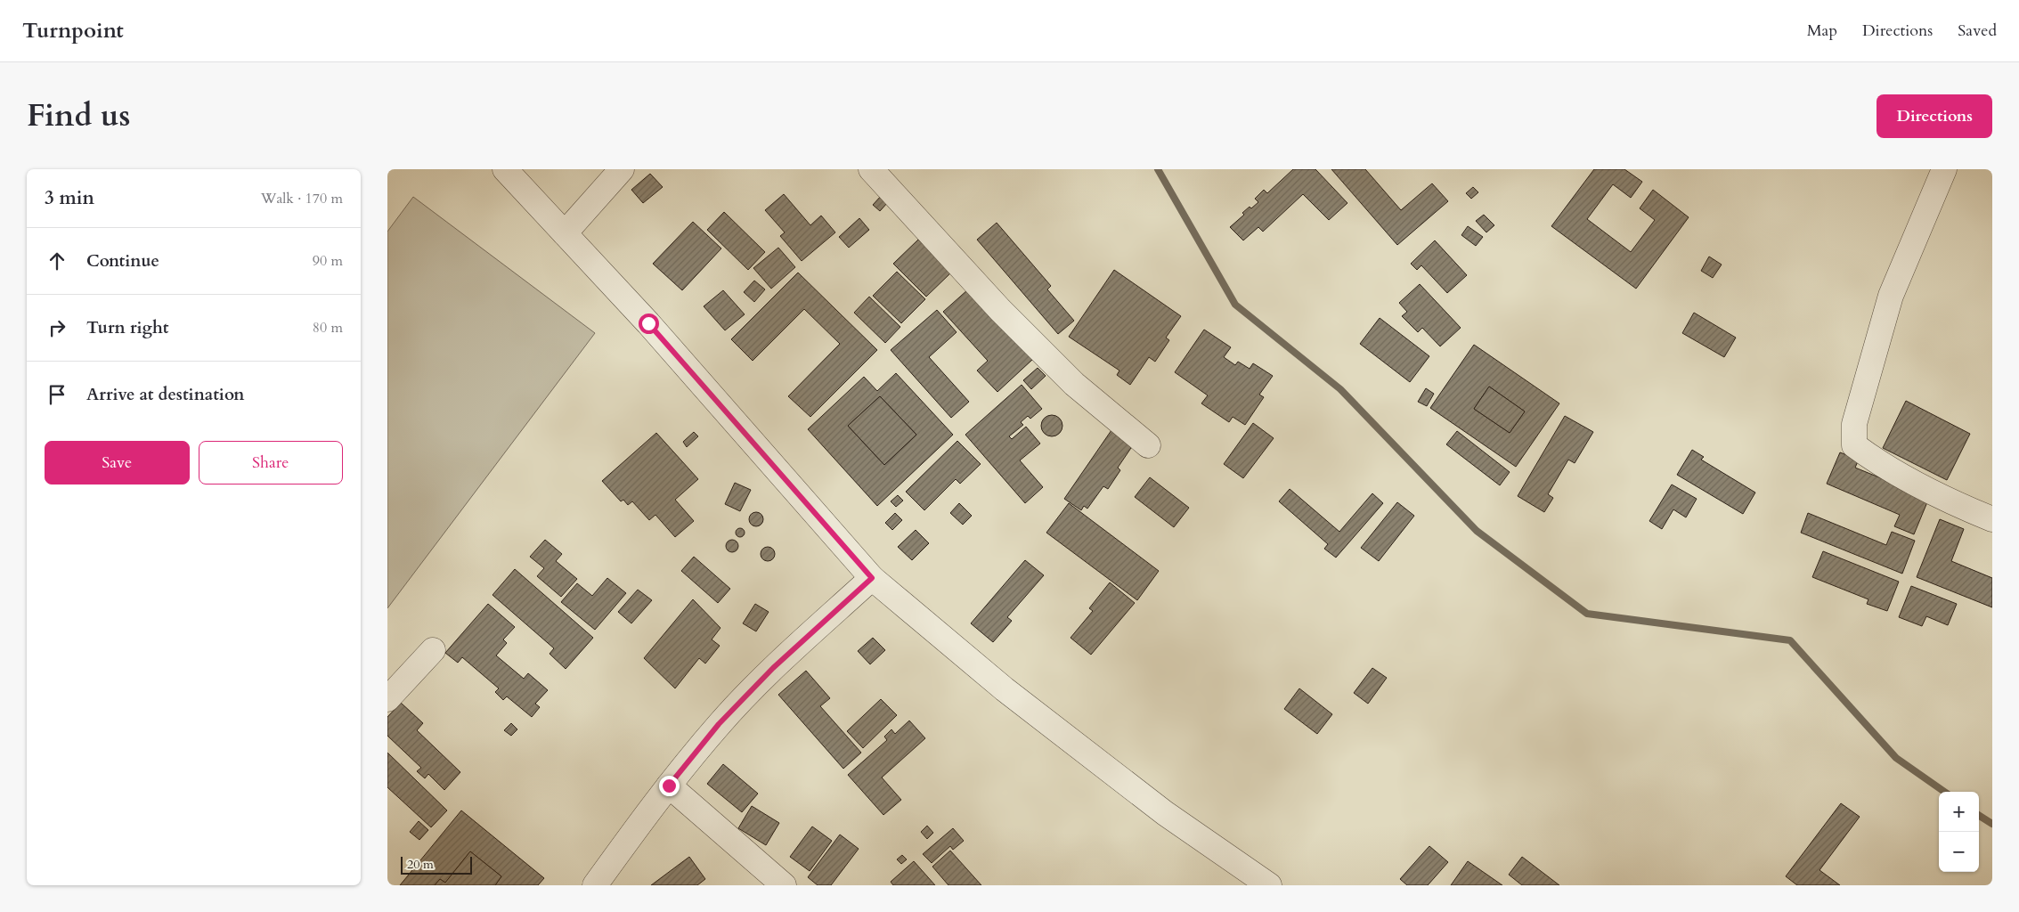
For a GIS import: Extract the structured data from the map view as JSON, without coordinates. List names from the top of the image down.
{
  "scale_bar": "20 m",
  "page": {
    "header": "Turnpoint",
    "nav": ["Map", "Directions", "Saved"],
    "title": "Find us",
    "buttons": [
      "Directions",
      ["Save", "Share"]
    ],
    "heading": ["3 min", "Walk · 170 m"],
    "list": [
      ["Continue", "90 m"],
      ["Turn right", "80 m"],
      "Arrive at destination"
    ],
    "map_buttons": ["+", "−"],
    "scale": "20 m"
  }
}
